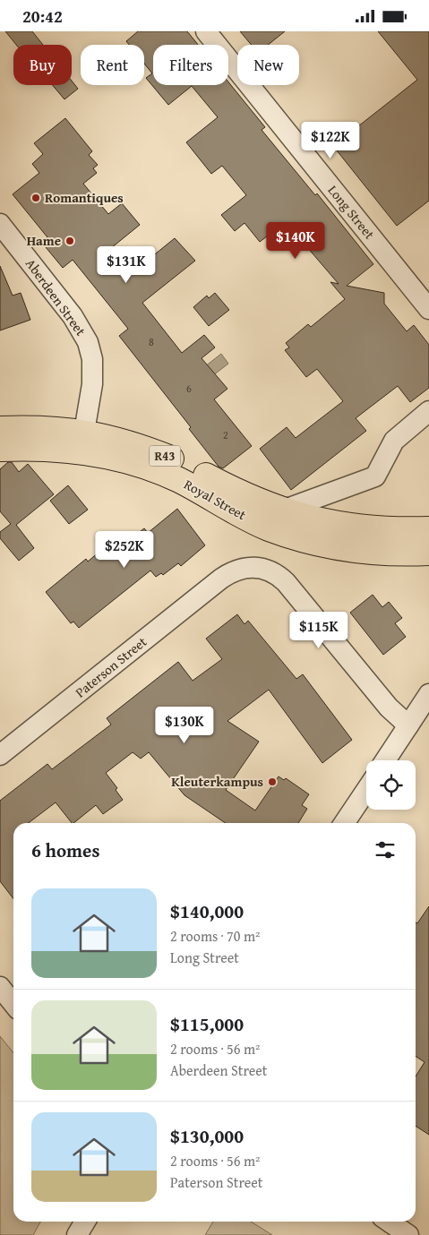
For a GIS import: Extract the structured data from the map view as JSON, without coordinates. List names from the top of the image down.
{
  "streets": {
    "main road": ["R43", "Royal Street"],
    "street": ["Long Street", "Aberdeen Street", "Paterson Street"]
  },
  "crossings": [
    ["Aberdeen Street", "Royal Street"]
  ],
  "places": ["Romantiques", "Hame", "Kleuterkampus"],
  "house_numbers": ["8", "6", "2"],
  "page": {
    "status": "20:42",
    "chip": [
      "Buy",
      "Rent",
      "Filters",
      "New"
    ],
    "price": [
      "$122K",
      "$140K",
      "$131K",
      "$252K",
      "$115K",
      "$130K"
    ],
    "heading": "6 homes",
    "list": [
      {
        "name": "$140,000",
        "note": "2 rooms · 70 m² · Long Street"
      },
      {
        "name": "$115,000",
        "note": "2 rooms · 56 m² · Aberdeen Street"
      },
      {
        "name": "$130,000",
        "note": "2 rooms · 56 m² · Paterson Street"
      }
    ]
  }
}
